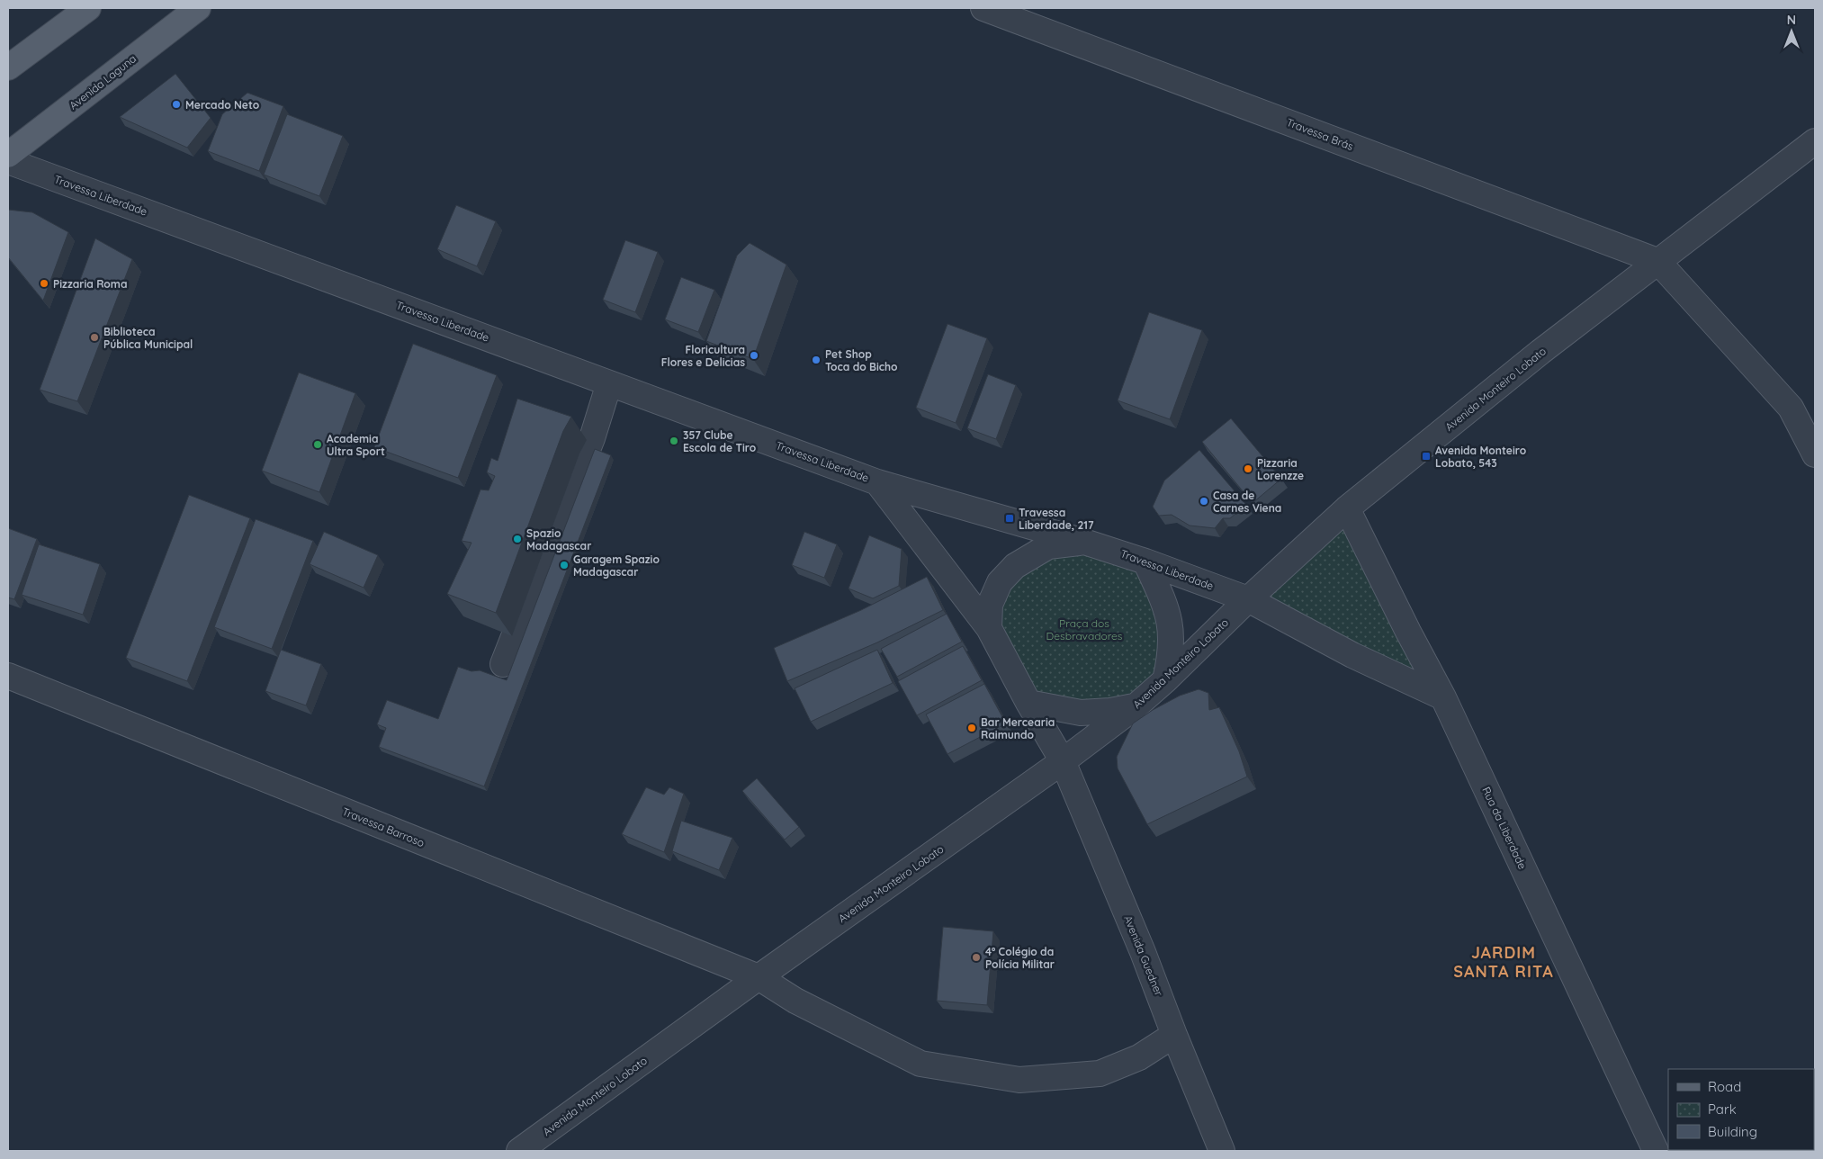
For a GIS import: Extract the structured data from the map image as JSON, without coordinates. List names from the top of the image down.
{
  "streets": {
    "main road": ["Avenida Laguna"],
    "street": [
      "Travessa Brás",
      "Travessa Liberdade",
      "Avenida Monteiro Lobato",
      "Travessa Barroso",
      "Rua da Liberdade",
      "Avenida Guedner"
    ]
  },
  "crossings": [
    ["Travessa Brás", "Avenida Monteiro Lobato"],
    ["Travessa Liberdade", "Avenida Monteiro Lobato"],
    ["Travessa Liberdade", "Rua da Liberdade"],
    ["Travessa Liberdade", "Avenida Guedner"],
    ["Avenida Monteiro Lobato", "Travessa Barroso"],
    ["Avenida Monteiro Lobato", "Rua da Liberdade"],
    ["Avenida Monteiro Lobato", "Avenida Guedner"],
    ["Travessa Barroso", "Avenida Guedner"]
  ],
  "districts": ["JARDIM SANTA RITA"],
  "parks": ["Praça dos Desbravadores"],
  "places": {
    "other": [
      "Mercado Neto",
      "Pizzaria Roma",
      "Biblioteca Pública Municipal",
      "Floricultura Flores e Delicias",
      "Pet Shop Toca do Bicho",
      "357 Clube Escola de Tiro",
      "Academia Ultra Sport",
      "Pizzaria Lorenzze",
      "Casa de Carnes Viena",
      "Spazio Madagascar",
      "Garagem Spazio Madagascar",
      "Bar Mercearia Raimundo",
      "4º Colégio da Polícia Militar"
    ],
    "transit": ["Avenida Monteiro Lobato, 543", "Travessa Liberdade, 217"]
  },
  "legend": ["Road", "Park", "Building"],
  "north": "top"
}
